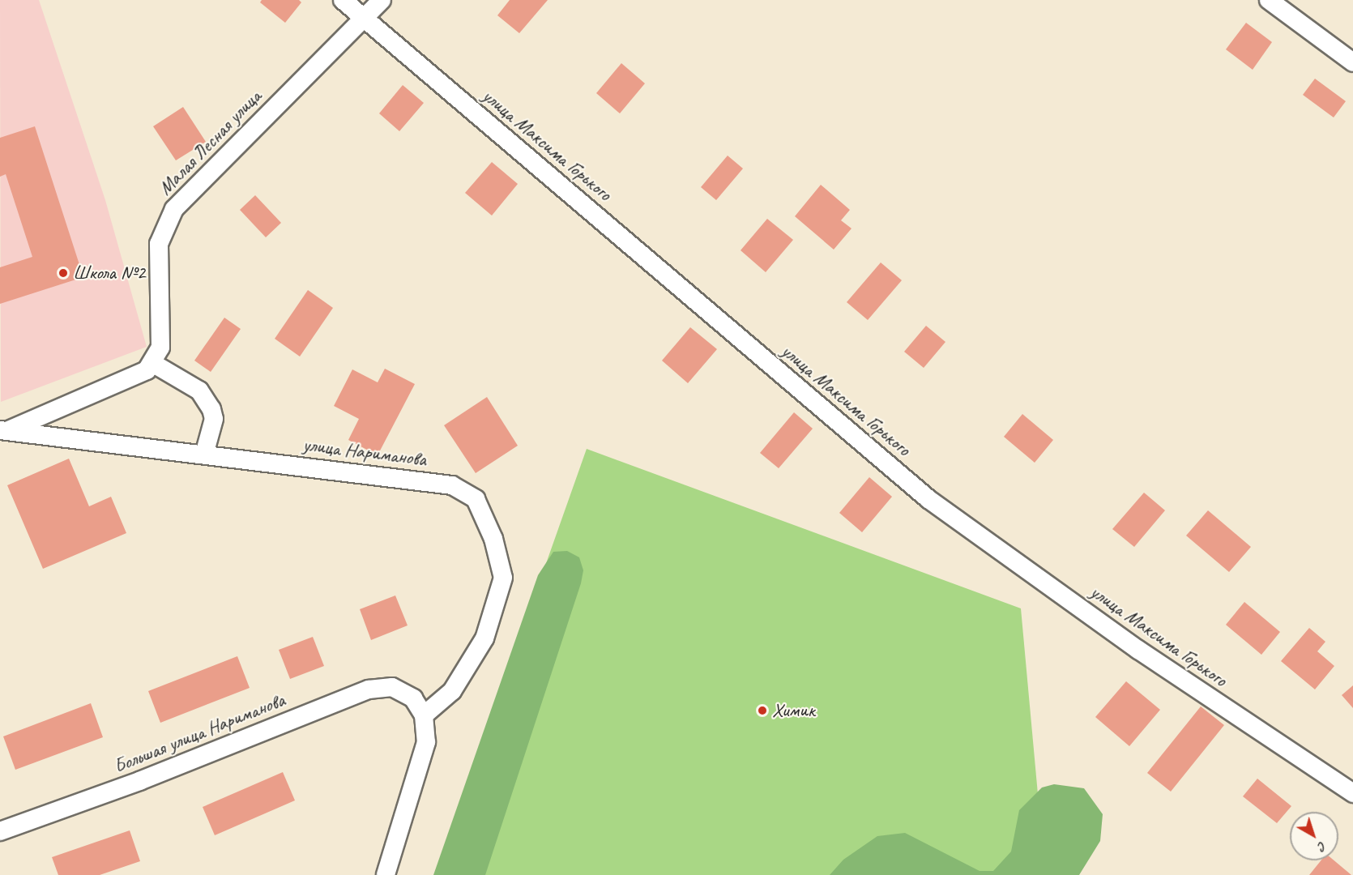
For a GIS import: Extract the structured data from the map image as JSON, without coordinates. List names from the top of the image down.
{
  "streets": {
    "street": [
      "Малая Лесная улица",
      "улица Максима Горького",
      "улица Нариманова",
      "Большая улица Нариманова"
    ]
  },
  "crossings": [
    ["Малая Лесная улица", "улица Максима Горького"],
    ["улица Нариманова", "Большая улица Нариманова"]
  ],
  "places": ["Школа №2", "Химик"],
  "north": "bottom right"
}
